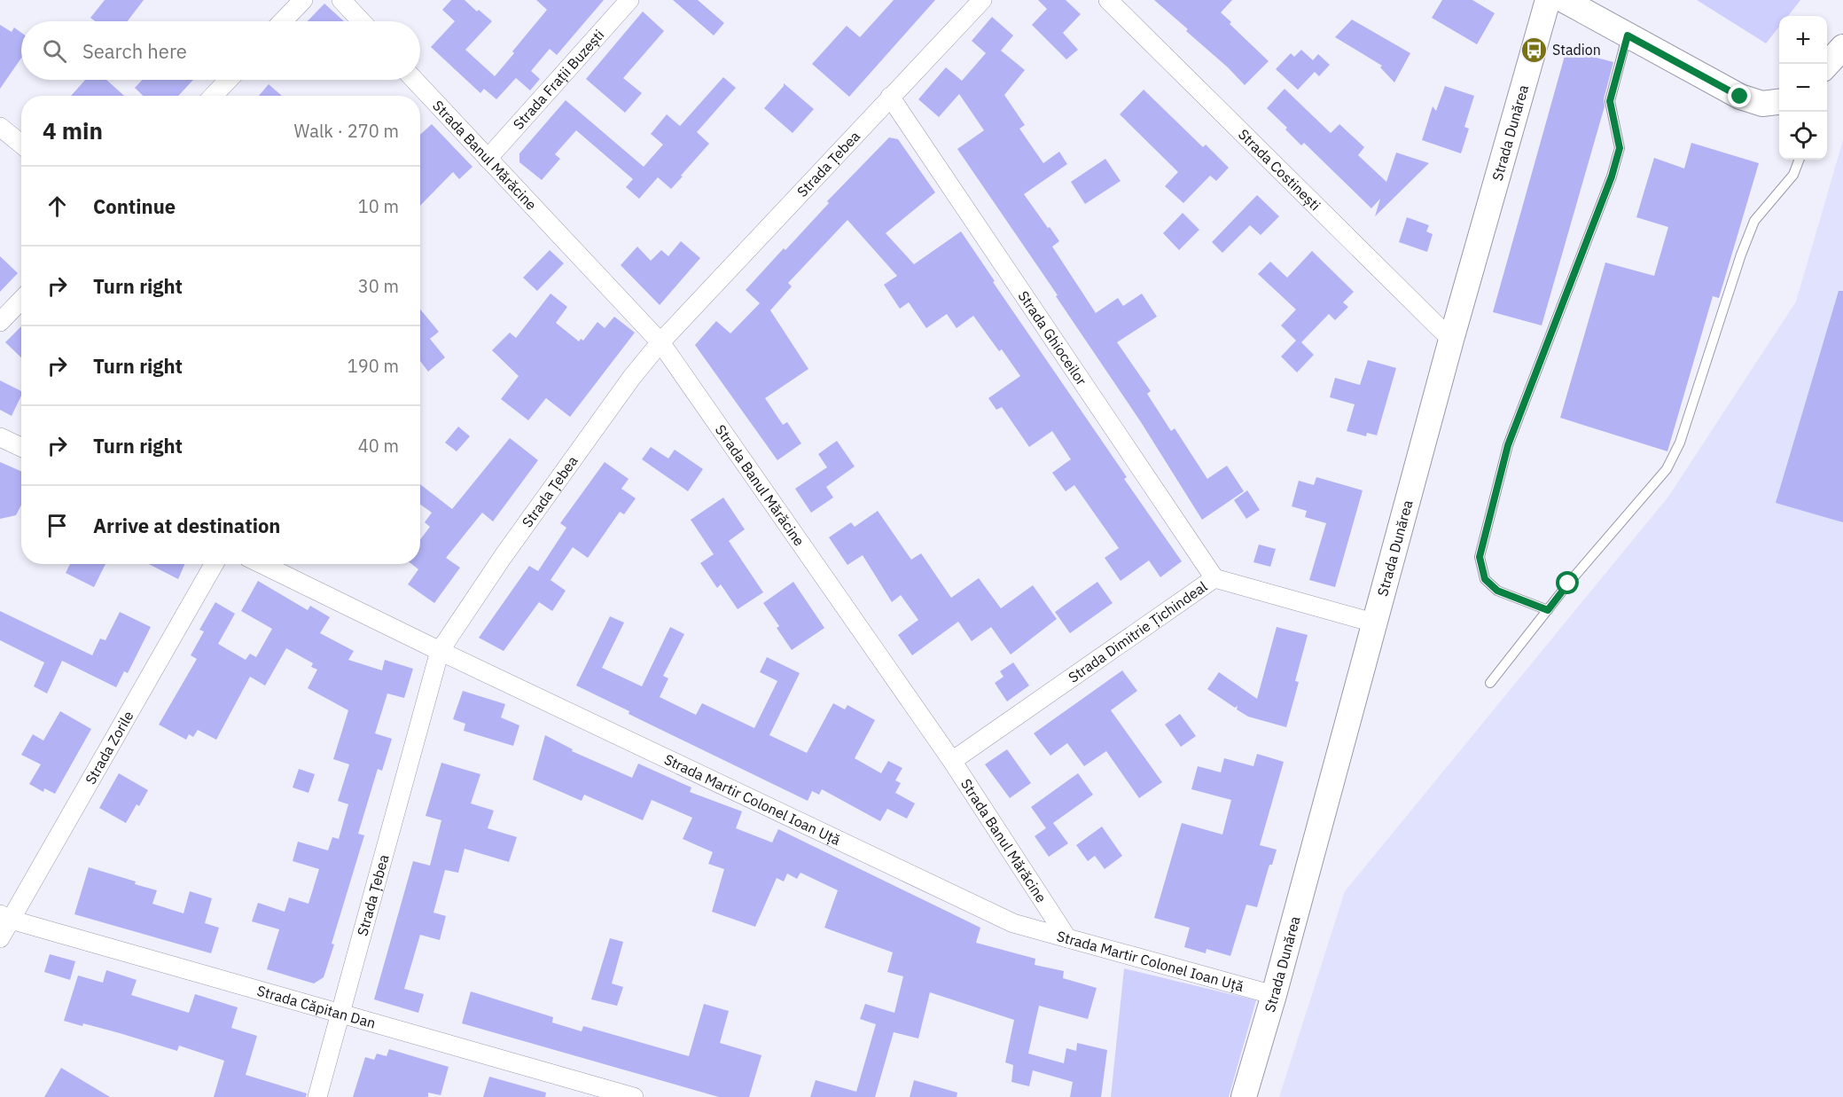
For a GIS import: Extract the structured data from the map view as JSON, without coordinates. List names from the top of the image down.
{
  "streets": {
    "street": [
      "Strada Frații Buzești",
      "Strada Dunărea",
      "Strada Banul Mărăcine",
      "Strada Țebea",
      "Strada Costinești",
      "Strada Ghioceilor",
      "Strada Dimitrie Țichindeal",
      "Strada Zorile",
      "Strada Martir Colonel Ioan Uță",
      "Strada Căpitan Dan"
    ]
  },
  "crossings": [
    ["Strada Frații Buzești", "Strada Banul Mărăcine"],
    ["Strada Dunărea", "Strada Costinești"],
    ["Strada Dunărea", "Strada Dimitrie Țichindeal"],
    ["Strada Dunărea", "Strada Martir Colonel Ioan Uță"],
    ["Strada Banul Mărăcine", "Strada Țebea"],
    ["Strada Banul Mărăcine", "Strada Dimitrie Țichindeal"],
    ["Strada Banul Mărăcine", "Strada Martir Colonel Ioan Uță"],
    ["Strada Țebea", "Strada Ghioceilor"],
    ["Strada Țebea", "Strada Martir Colonel Ioan Uță"],
    ["Strada Țebea", "Strada Căpitan Dan"],
    ["Strada Ghioceilor", "Strada Dimitrie Țichindeal"],
    ["Strada Zorile", "Strada Căpitan Dan"]
  ],
  "places": {
    "bus stop": ["Stadion"]
  },
  "page": {
    "map_buttons": ["+", "−"],
    "search": "Search here",
    "heading": ["4 min", "Walk · 270 m"],
    "list": [
      ["Continue", "10 m"],
      ["Turn right", "30 m"],
      ["Turn right", "190 m"],
      ["Turn right", "40 m"],
      "Arrive at destination"
    ]
  }
}
